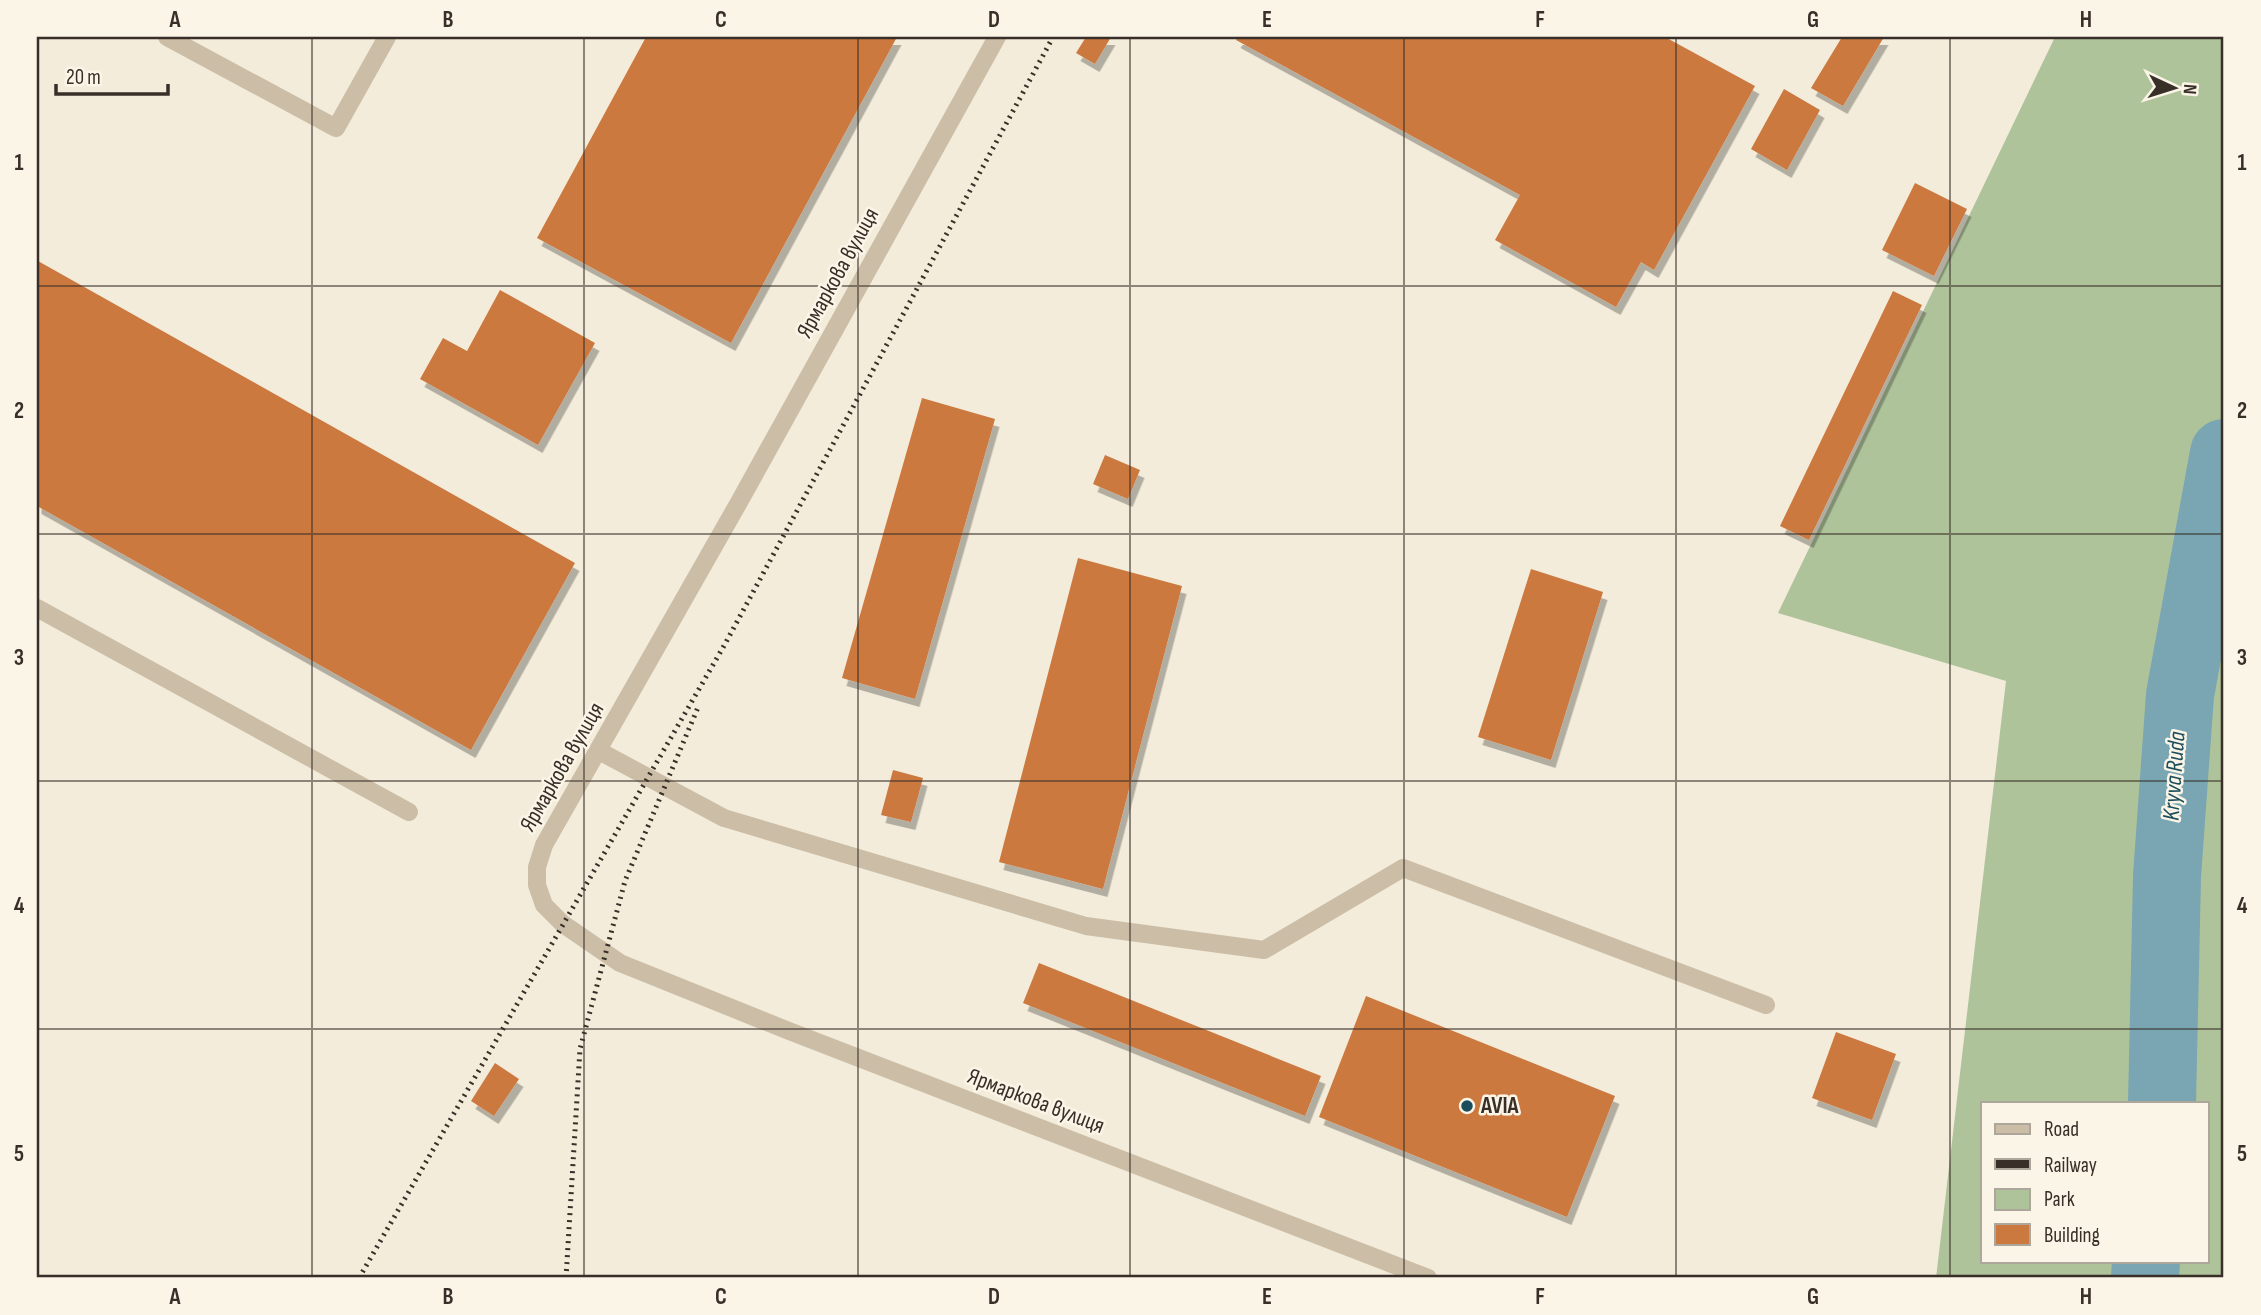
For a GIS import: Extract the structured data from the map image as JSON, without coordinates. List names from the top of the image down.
{
  "streets": {
    "street": ["Ярмаркова вулиця"]
  },
  "water": ["Kryva Ruda"],
  "places": ["AVIA"],
  "legend": [
    "Road",
    "Railway",
    "Park",
    "Building"
  ],
  "scale_bar": "20 m",
  "north": "right",
  "grid": {
    "columns": [
      "A",
      "B",
      "C",
      "D",
      "E",
      "F",
      "G",
      "H"
    ],
    "rows": [
      "1",
      "2",
      "3",
      "4",
      "5"
    ]
  }
}
